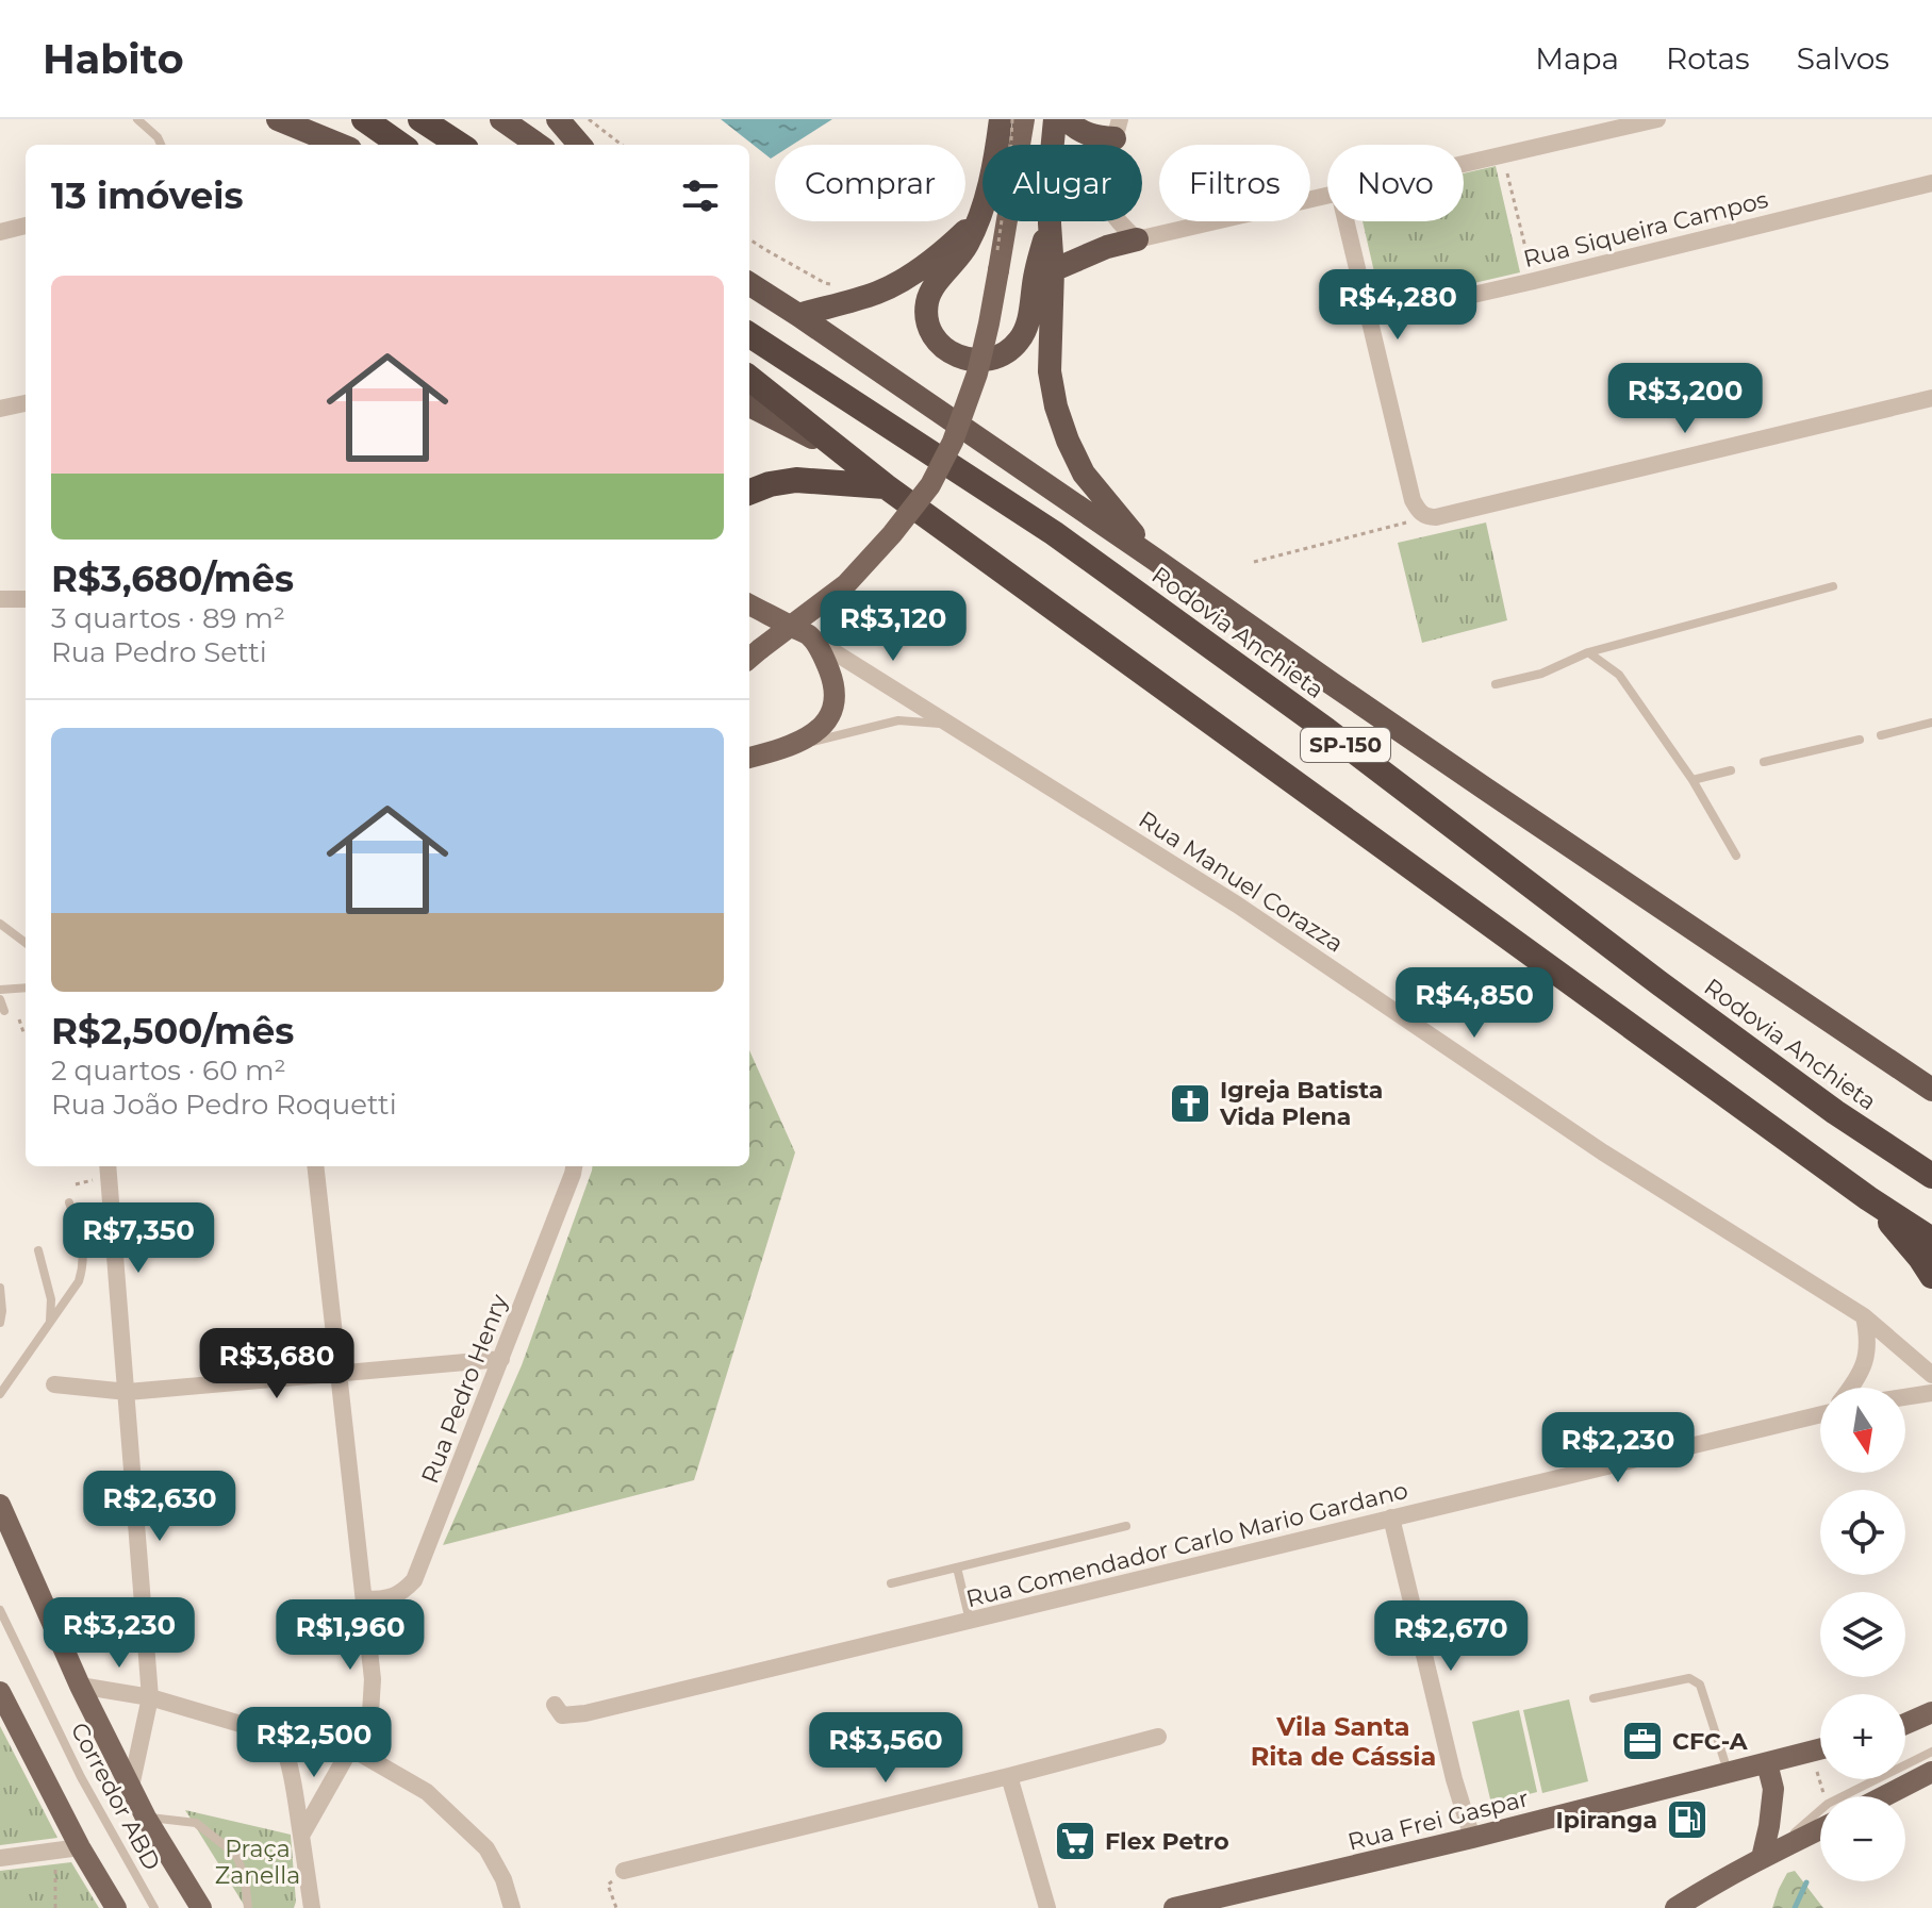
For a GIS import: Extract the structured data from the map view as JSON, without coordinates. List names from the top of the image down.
{
  "streets": {
    "highway": ["Rodovia Anchieta", "SP-150"],
    "main road": ["Rua Frei Gaspar"],
    "street": [
      "Rua Siqueira Campos",
      "Rua Manuel Corazza",
      "Rua Pedro Henry",
      "Rua Comendador Carlo Mario Gardano"
    ],
    "lane": ["Corredor ABD"]
  },
  "districts": ["Vila Santa Rita de Cássia"],
  "parks": ["Praça Zanella"],
  "places": {
    "church": ["Igreja Batista Vida Plena"],
    "office": ["CFC-A"],
    "fuel station": ["Ipiranga"],
    "supermarket": ["Flex Petro"]
  },
  "north": "bottom",
  "page": {
    "header": "Habito",
    "nav": ["Mapa", "Rotas", "Salvos"],
    "chip": [
      "Comprar",
      "Alugar",
      "Filtros",
      "Novo"
    ],
    "heading": "13 imóveis",
    "list": [
      {
        "name": "R$3,680/mês",
        "note": "3 quartos · 89 m² · Rua Pedro Setti"
      },
      {
        "name": "R$2,500/mês",
        "note": "2 quartos · 60 m² · Rua João Pedro Roquetti"
      }
    ],
    "price": [
      "R$4,280",
      "R$3,200",
      "R$3,120",
      "R$4,850",
      "R$7,350",
      "R$3,680",
      "R$2,230",
      "R$2,630",
      "R$3,230",
      "R$1,960",
      "R$2,670",
      "R$2,500",
      "R$3,560"
    ],
    "map_buttons": ["+", "−"]
  }
}
